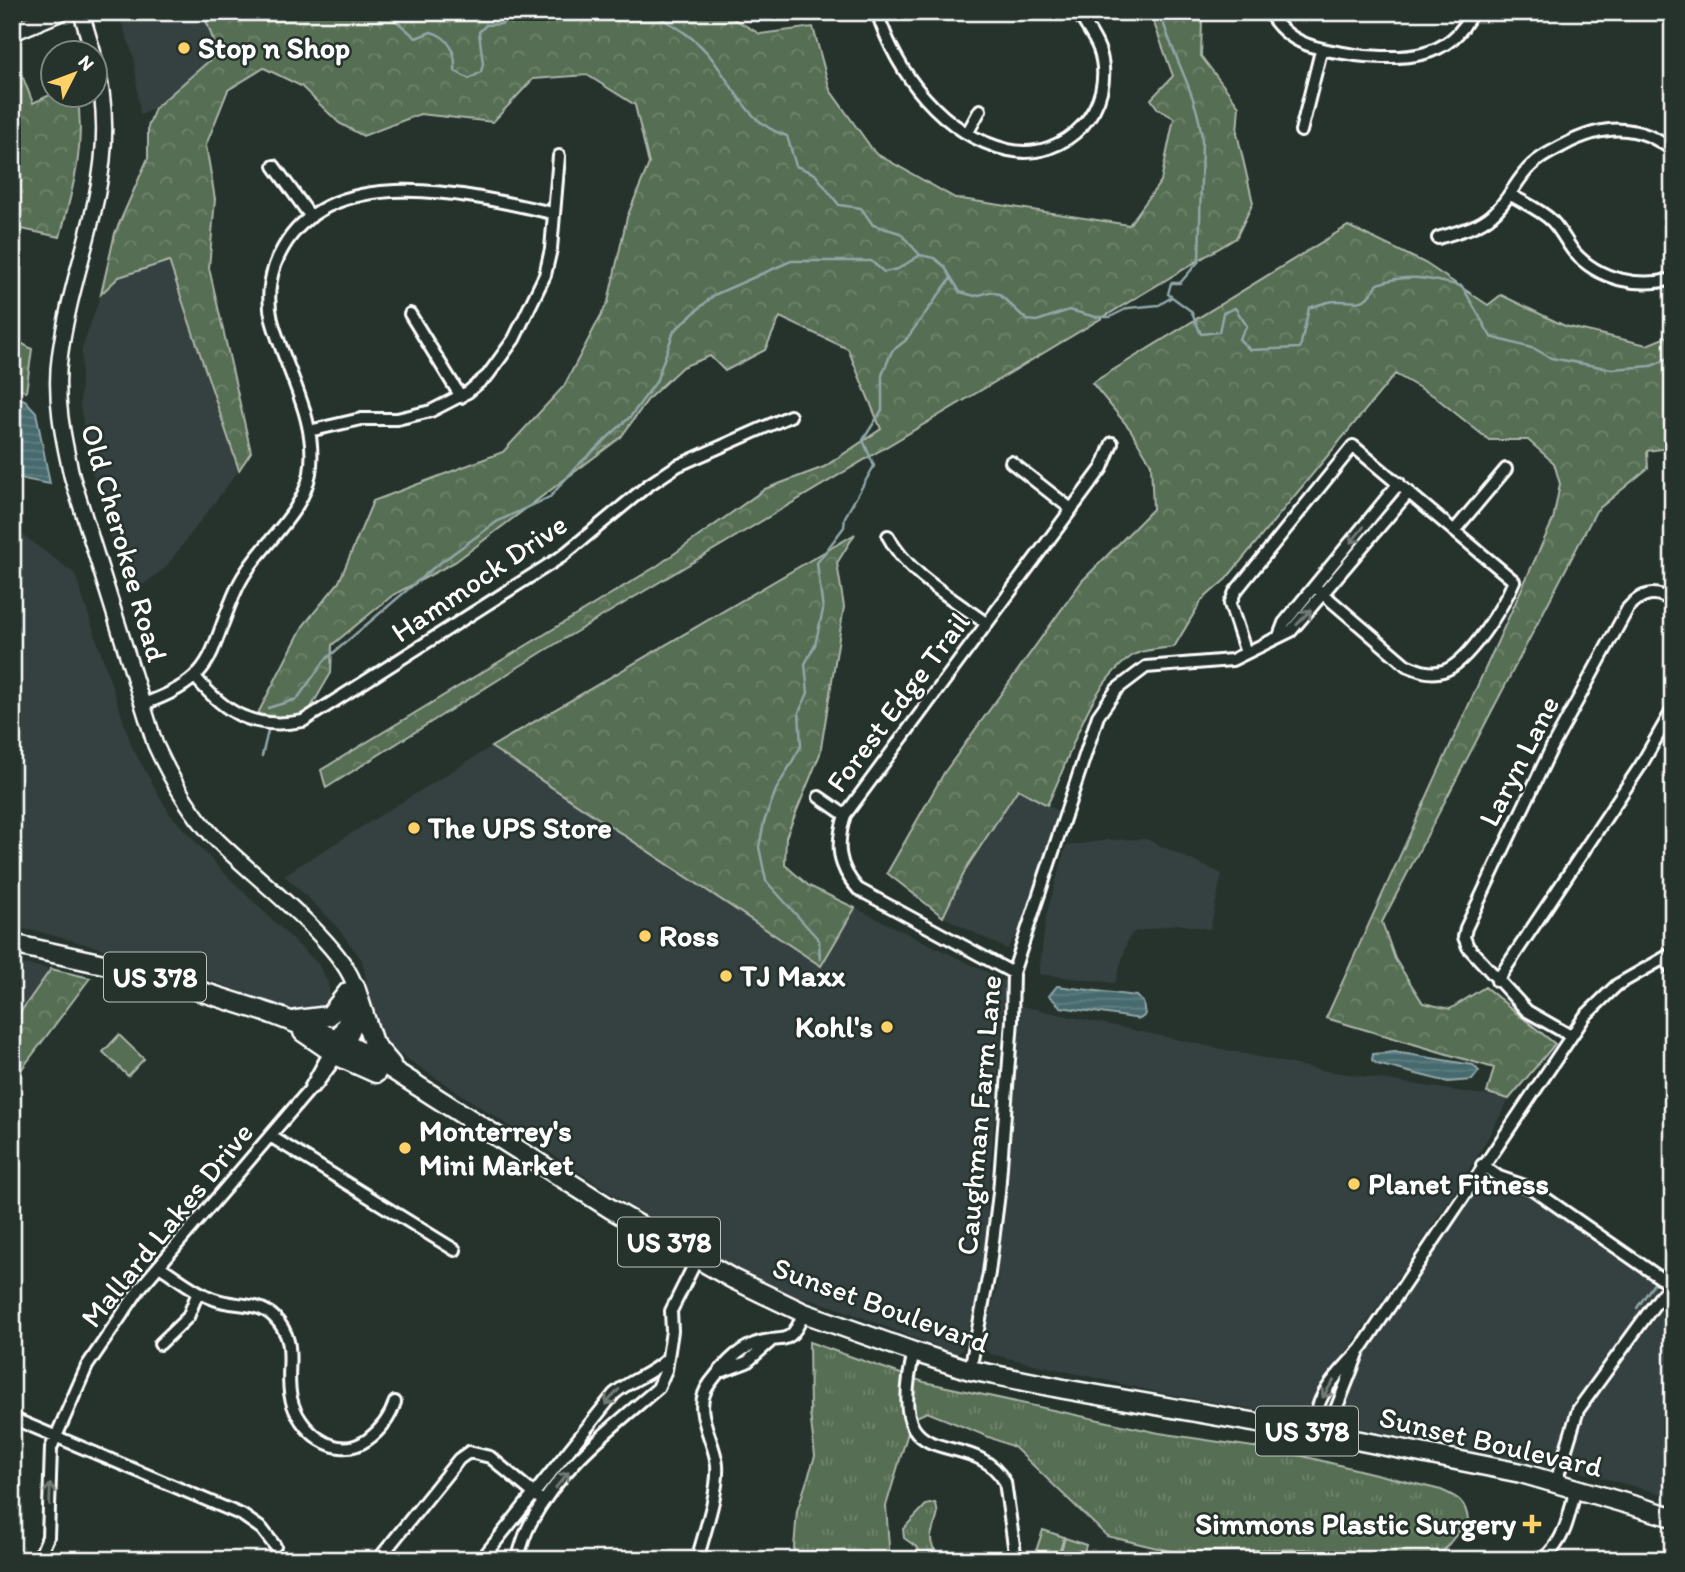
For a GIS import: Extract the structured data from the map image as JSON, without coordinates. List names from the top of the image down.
{
  "streets": {
    "main road": ["US 378", "Sunset Boulevard"],
    "street": [
      "Old Cherokee Road",
      "Hammock Drive",
      "Forest Edge Trail",
      "Laryn Lane",
      "Caughman Farm Lane",
      "Mallard Lakes Drive"
    ]
  },
  "crossings": [
    ["Forest Edge Trail", "Caughman Farm Lane"],
    ["US 378", "Sunset Boulevard"],
    ["Caughman Farm Lane", "Sunset Boulevard"],
    ["Mallard Lakes Drive", "Sunset Boulevard"]
  ],
  "places": {
    "other": [
      "Stop n Shop",
      "The UPS Store",
      "Ross",
      "TJ Maxx",
      "Kohl's",
      "Monterrey's Mini Market",
      "Planet Fitness"
    ],
    "health": ["Simmons Plastic Surgery"]
  },
  "north": "top right"
}
